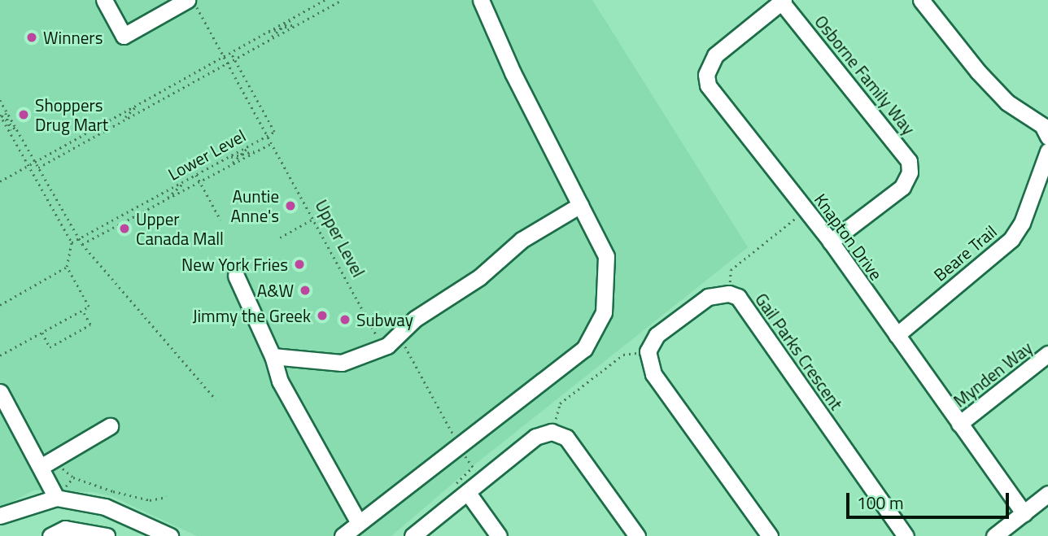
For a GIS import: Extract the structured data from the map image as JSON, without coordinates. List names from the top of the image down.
{
  "streets": {
    "street": [
      "Osborne Family Way",
      "Knapton Drive",
      "Beare Trail",
      "Gail Parks Crescent",
      "Mynden Way"
    ],
    "path": ["Lower Level", "Upper Level"]
  },
  "crossings": [
    ["Osborne Family Way", "Knapton Drive"],
    ["Knapton Drive", "Beare Trail"],
    ["Knapton Drive", "Mynden Way"]
  ],
  "places": [
    "Winners",
    "Shoppers Drug Mart",
    "Auntie Anne's",
    "Upper Canada Mall",
    "New York Fries",
    "A&W",
    "Jimmy the Greek",
    "Subway"
  ],
  "scale_bar": "100 m"
}
